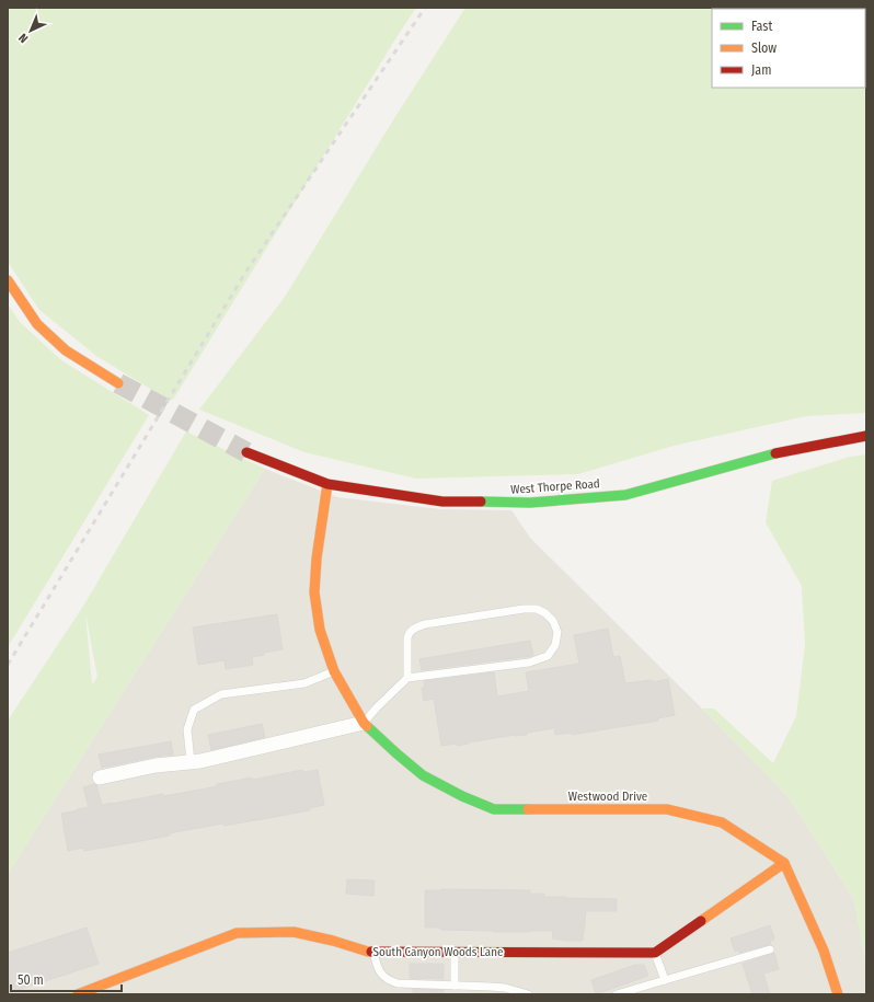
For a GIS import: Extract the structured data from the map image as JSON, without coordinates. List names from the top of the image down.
{
  "streets": {
    "street": ["West Thorpe Road", "Westwood Drive", "South Canyon Woods Lane"]
  },
  "crossings": [
    ["West Thorpe Road", "Westwood Drive"]
  ],
  "legend": ["Fast", "Slow", "Jam"],
  "scale_bar": "50 m",
  "north": "bottom left"
}
